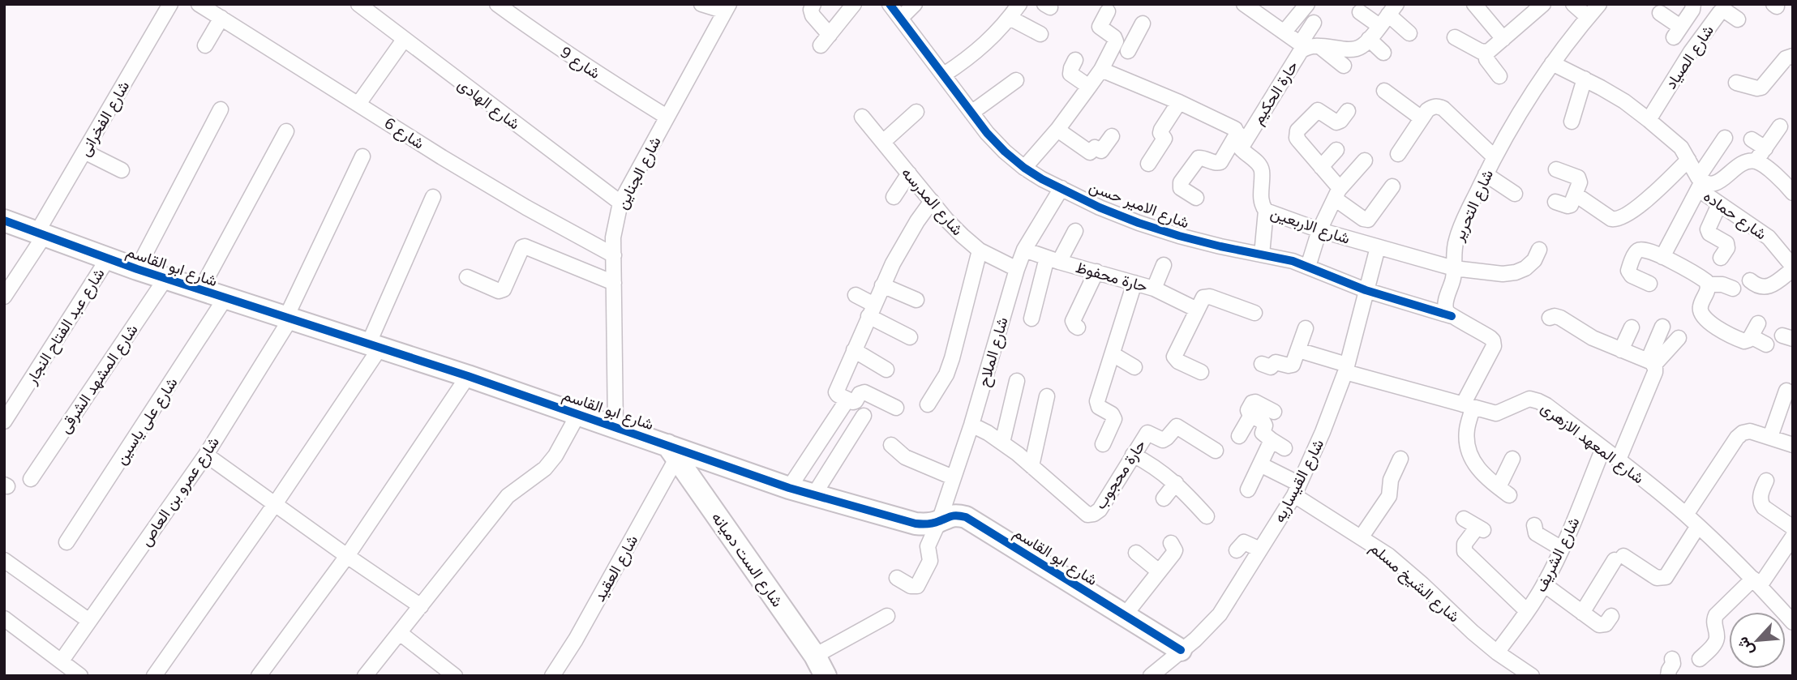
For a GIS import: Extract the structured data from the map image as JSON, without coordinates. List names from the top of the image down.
{
  "streets": {
    "street": [
      "شارع الصياد",
      "شارع 9",
      "حارة الحكيم",
      "شارع الهادى",
      "شارع الفخرانى",
      "شارع 6",
      "شارع الجناين",
      "شارع المدرسه",
      "شارع الامير حسن",
      "شارع التحرير",
      "شارع حماده",
      "شارع الاربعين",
      "شارع ابو القاسم",
      "حارة محفوظ",
      "شارع عبد الفتاح النجار",
      "شارع الملاح",
      "شارع المشهد الشرقى",
      "شارع على ياسين",
      "شارع المعهد الازهرى",
      "حارة محجوب",
      "شارع القيساريه",
      "شارع عمرو بن العاص",
      "شارع الشريف",
      "شارع الست دميانه",
      "شارع العقيد",
      "شارع الشيخ مسلم"
    ]
  },
  "crossings": [
    ["شارع 9", "شارع الجناين"],
    ["حارة الحكيم", "شارع الاربعين"],
    ["شارع الهادى", "شارع الجناين"],
    ["شارع الفخرانى", "شارع ابو القاسم"],
    ["شارع 6", "شارع الجناين"],
    ["شارع الجناين", "شارع ابو القاسم"],
    ["شارع المدرسه", "شارع الملاح"],
    ["شارع الامير حسن", "شارع التحرير"],
    ["شارع الامير حسن", "شارع الملاح"],
    ["شارع الامير حسن", "شارع القيساريه"],
    ["شارع التحرير", "شارع الاربعين"],
    ["شارع الاربعين", "شارع القيساريه"],
    ["شارع ابو القاسم", "شارع عبد الفتاح النجار"],
    ["شارع ابو القاسم", "شارع الملاح"],
    ["شارع ابو القاسم", "شارع المشهد الشرقى"],
    ["شارع ابو القاسم", "شارع على ياسين"],
    ["شارع ابو القاسم", "شارع القيساريه"],
    ["شارع ابو القاسم", "شارع عمرو بن العاص"],
    ["شارع ابو القاسم", "شارع الست دميانه"],
    ["شارع ابو القاسم", "شارع العقيد"],
    ["حارة محفوظ", "شارع الملاح"],
    ["شارع الملاح", "حارة محجوب"],
    ["شارع المعهد الازهرى", "شارع القيساريه"],
    ["شارع المعهد الازهرى", "شارع الشريف"],
    ["شارع القيساريه", "شارع الشيخ مسلم"],
    ["شارع الشريف", "شارع الشيخ مسلم"],
    ["شارع الست دميانه", "شارع العقيد"]
  ],
  "north": "bottom left"
}
